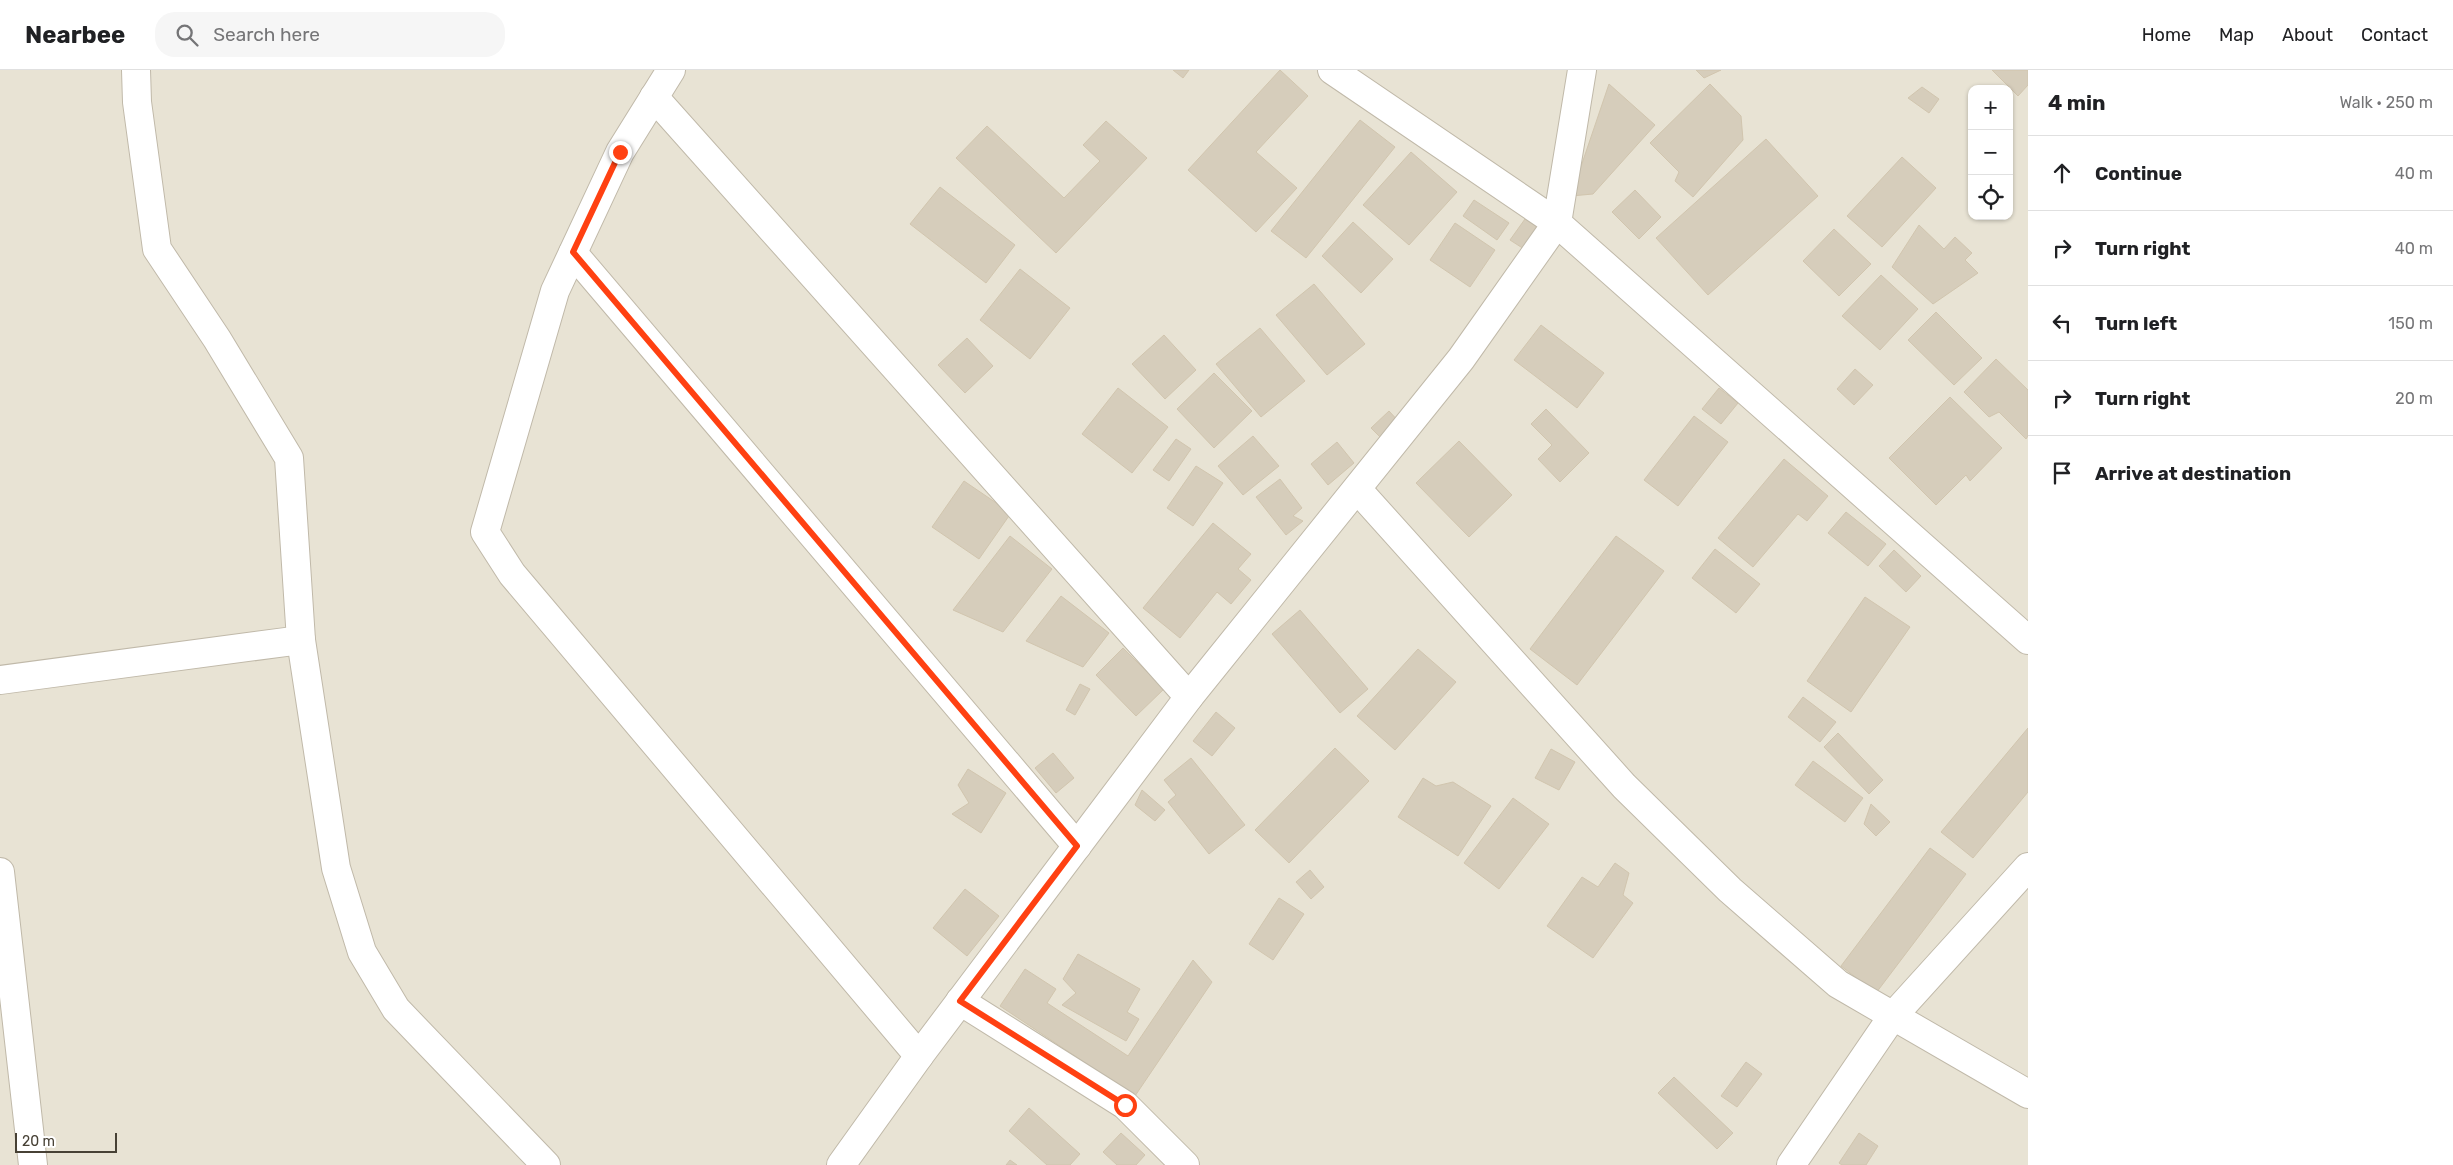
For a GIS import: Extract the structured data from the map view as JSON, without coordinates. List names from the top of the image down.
{
  "scale_bar": "20 m",
  "page": {
    "header": "Nearbee",
    "search": "Search here",
    "nav": [
      "Home",
      "Map",
      "About",
      "Contact"
    ],
    "heading": ["4 min", "Walk · 250 m"],
    "map_buttons": ["+", "−"],
    "list": [
      ["Continue", "40 m"],
      ["Turn right", "40 m"],
      ["Turn left", "150 m"],
      ["Turn right", "20 m"],
      "Arrive at destination"
    ],
    "scale": "20 m"
  }
}
